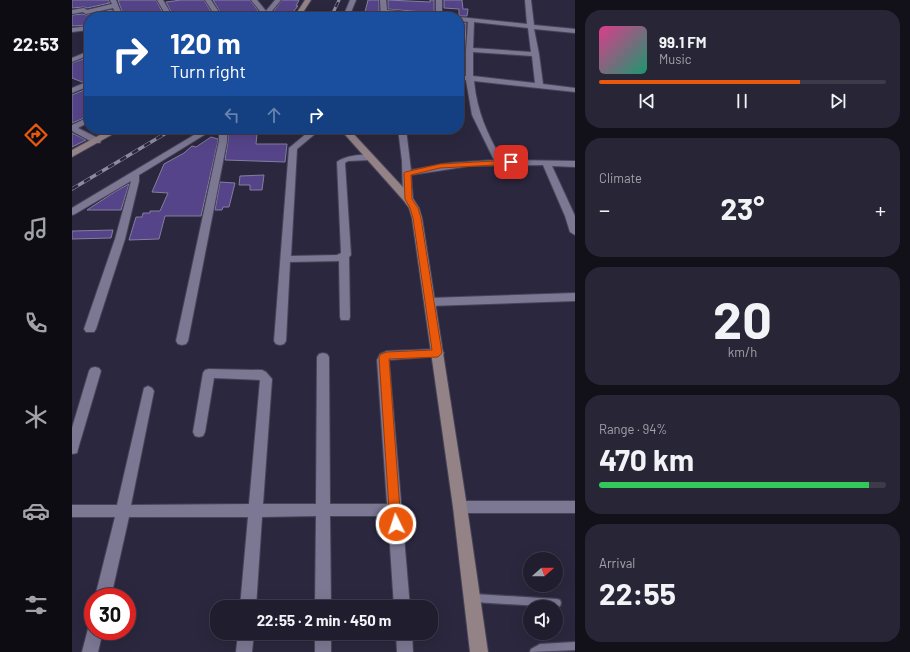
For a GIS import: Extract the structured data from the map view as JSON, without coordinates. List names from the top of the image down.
{
  "north": "right",
  "page": {
    "tabs": "22:53",
    "turn": ["120 m", "Turn right"],
    "song": ["99.1 FM", "Music"],
    "tile": [
      "Climate",
      ["20", "km/h"],
      ["Range · 94%", "470 km"],
      ["Arrival", "22:55"]
    ],
    "heat": ["−", "23°", "+"],
    "limit": "30",
    "trip": "22:55 · 2 min · 450 m"
  }
}
